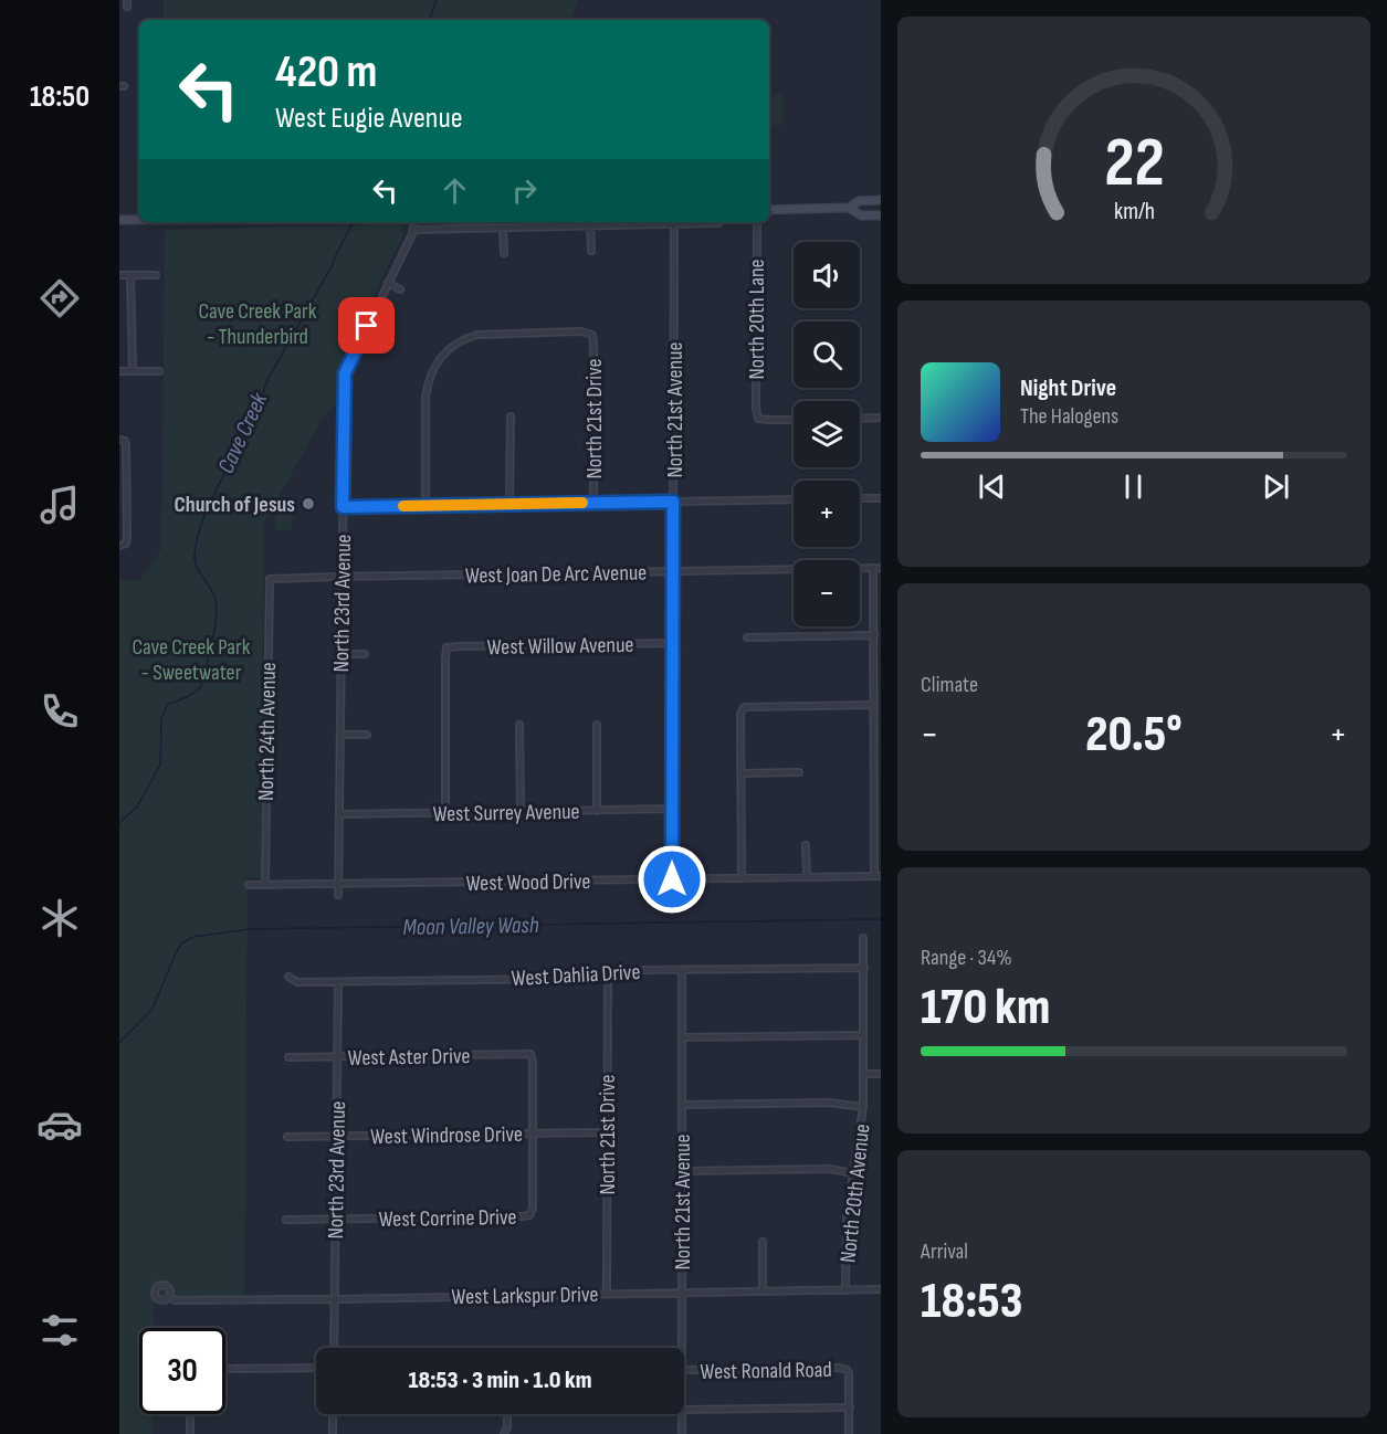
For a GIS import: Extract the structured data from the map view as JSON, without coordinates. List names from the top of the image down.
{
  "streets": {
    "street": [
      "North 20th Lane",
      "North 21st Avenue",
      "North 21st Drive",
      "West Joan De Arc Avenue",
      "North 23rd Avenue",
      "West Willow Avenue",
      "North 24th Avenue",
      "West Surrey Avenue",
      "West Wood Drive",
      "West Dahlia Drive",
      "West Aster Drive",
      "West Windrose Drive",
      "North 20th Avenue",
      "West Corrine Drive",
      "West Larkspur Drive",
      "West Ronald Road"
    ]
  },
  "crossings": [
    ["North 21st Avenue", "West Joan De Arc Avenue"],
    ["North 21st Avenue", "West Willow Avenue"],
    ["North 21st Avenue", "West Surrey Avenue"],
    ["North 21st Avenue", "West Wood Drive"],
    ["North 21st Avenue", "West Dahlia Drive"],
    ["North 21st Avenue", "West Larkspur Drive"],
    ["North 21st Drive", "West Dahlia Drive"],
    ["North 21st Drive", "West Windrose Drive"],
    ["North 21st Drive", "West Larkspur Drive"],
    ["West Joan De Arc Avenue", "North 23rd Avenue"],
    ["West Joan De Arc Avenue", "North 24th Avenue"],
    ["North 23rd Avenue", "West Surrey Avenue"],
    ["North 23rd Avenue", "West Wood Drive"],
    ["North 23rd Avenue", "West Dahlia Drive"],
    ["North 23rd Avenue", "West Aster Drive"],
    ["North 23rd Avenue", "West Windrose Drive"],
    ["North 23rd Avenue", "West Corrine Drive"],
    ["North 23rd Avenue", "West Larkspur Drive"],
    ["West Willow Avenue", "West Surrey Avenue"],
    ["North 24th Avenue", "West Wood Drive"],
    ["West Dahlia Drive", "North 20th Avenue"],
    ["West Aster Drive", "West Windrose Drive"],
    ["West Aster Drive", "West Corrine Drive"],
    ["West Windrose Drive", "West Corrine Drive"],
    ["North 20th Avenue", "West Larkspur Drive"]
  ],
  "water": ["Cave Creek", "Moon Valley Wash"],
  "parks": ["Cave Creek Park - Thunderbird", "Cave Creek Park - Sweetwater"],
  "places": ["Church of Jesus"],
  "page": {
    "tabs": "18:50",
    "turn": ["420 m", "West Eugie Avenue"],
    "map_buttons": ["+", "−"],
    "song": ["Night Drive", "The Halogens"],
    "tile": [
      "Climate",
      ["Range · 34%", "170 km"],
      ["Arrival", "18:53"]
    ],
    "heat": ["−", "20.5°", "+"],
    "limit": "30",
    "trip": "18:53 · 3 min · 1.0 km",
    "gauge": ["22", "km/h"]
  }
}
